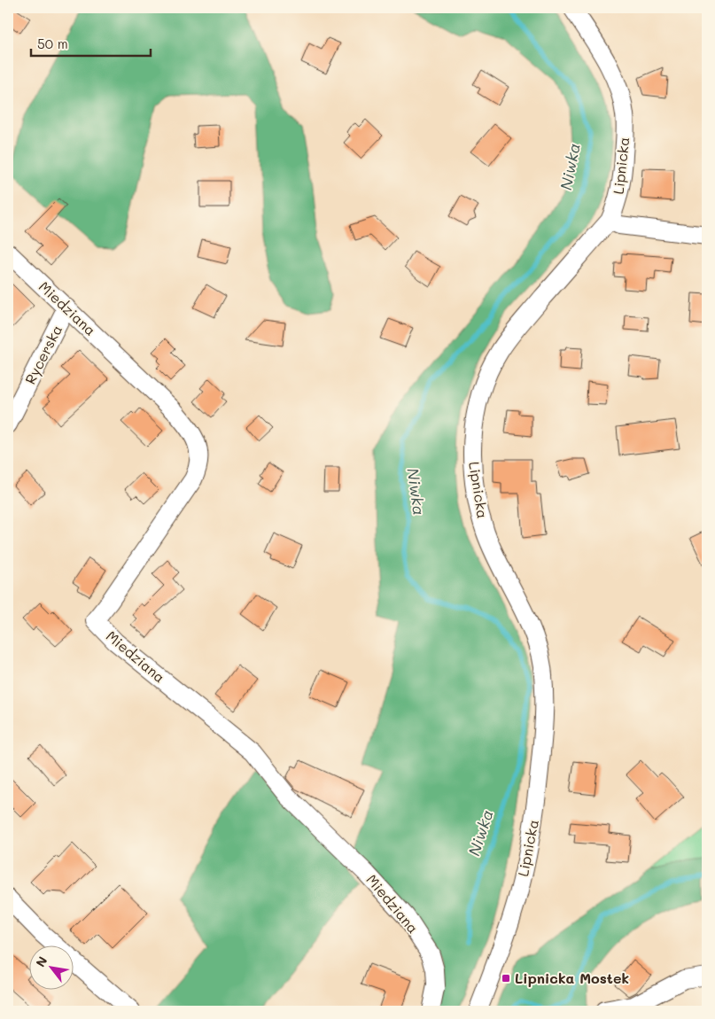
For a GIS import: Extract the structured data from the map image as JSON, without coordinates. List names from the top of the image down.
{
  "streets": {
    "street": ["Lipnicka", "Miedziana", "Rycerska"]
  },
  "crossings": [
    ["Miedziana", "Rycerska"]
  ],
  "water": ["Niwka"],
  "places": {
    "transit": ["Lipnicka Mostek"]
  },
  "scale_bar": "50 m",
  "north": "top left"
}
